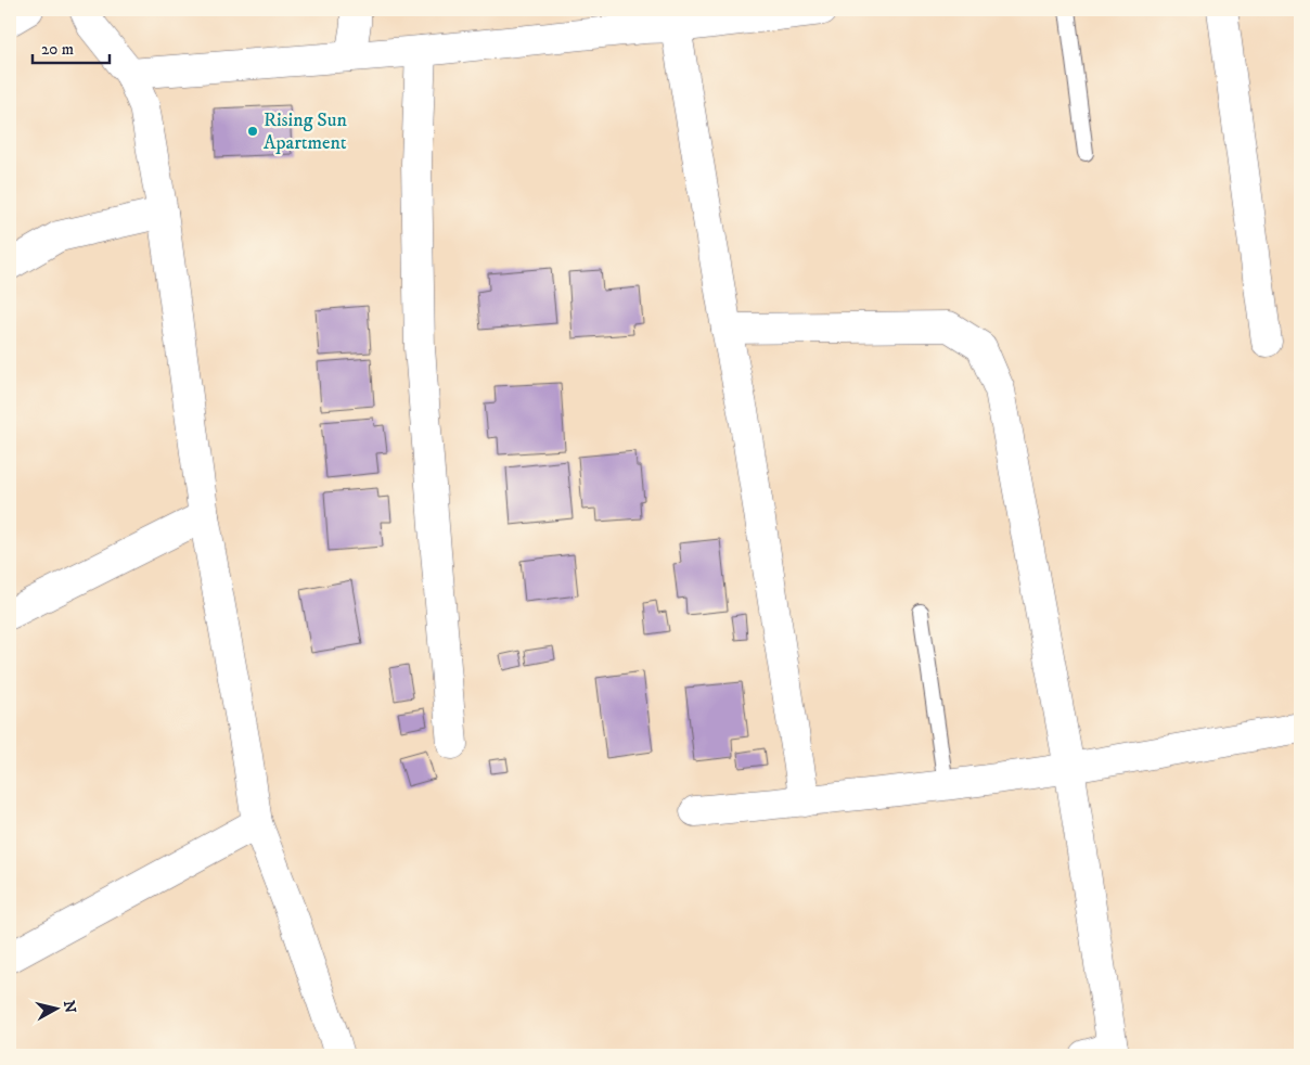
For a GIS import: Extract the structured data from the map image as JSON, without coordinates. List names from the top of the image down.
{
  "places": ["Rising Sun Apartment"],
  "scale_bar": "20 m",
  "north": "right"
}
